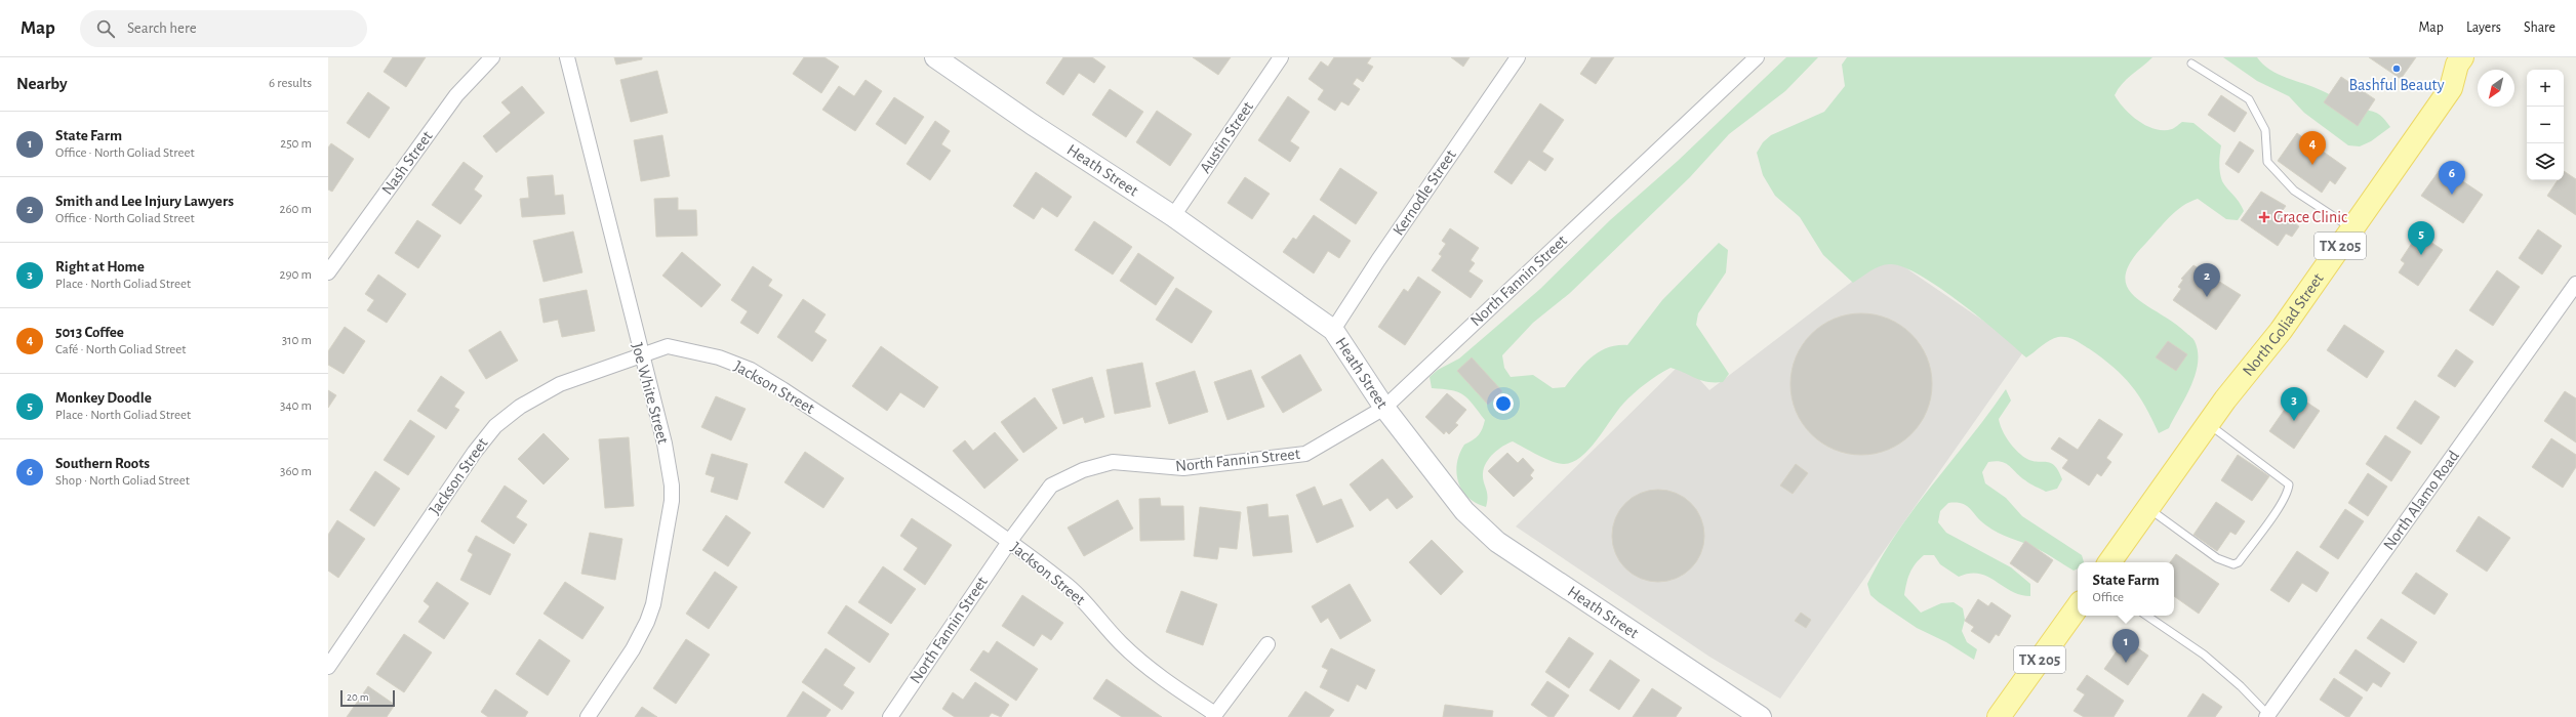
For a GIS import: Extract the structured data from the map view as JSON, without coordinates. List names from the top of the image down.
{
  "streets": {
    "main road": ["TX 205", "North Goliad Street"],
    "street": [
      "Austin Street",
      "Nash Street",
      "Heath Street",
      "Kernodle Street",
      "North Fannin Street",
      "Jackson Street",
      "Joe White Street",
      "North Alamo Road"
    ]
  },
  "crossings": [
    ["Austin Street", "Heath Street"],
    ["Heath Street", "Kernodle Street"],
    ["Heath Street", "North Fannin Street"],
    ["TX 205", "North Goliad Street"],
    ["North Fannin Street", "Jackson Street"],
    ["Jackson Street", "Joe White Street"]
  ],
  "places": {
    "other": ["Bashful Beauty"],
    "health": ["Grace Clinic"]
  },
  "scale_bar": "20 m",
  "north": "bottom left",
  "page": {
    "header": "Map",
    "search": "Search here",
    "nav": ["Map", "Layers", "Share"],
    "heading": ["Nearby", "6 results"],
    "map_buttons": ["+", "−"],
    "list": [
      {
        "mark": "1",
        "name": "State Farm",
        "note": "Office · North Goliad Street",
        "value": "250 m"
      },
      {
        "mark": "2",
        "name": "Smith and Lee Injury Lawyers",
        "note": "Office · North Goliad Street",
        "value": "260 m"
      },
      {
        "mark": "3",
        "name": "Right at Home",
        "note": "Place · North Goliad Street",
        "value": "290 m"
      },
      {
        "mark": "4",
        "name": "5013 Coffee",
        "note": "Café · North Goliad Street",
        "value": "310 m"
      },
      {
        "mark": "5",
        "name": "Monkey Doodle",
        "note": "Place · North Goliad Street",
        "value": "340 m"
      },
      {
        "mark": "6",
        "name": "Southern Roots",
        "note": "Shop · North Goliad Street",
        "value": "360 m"
      }
    ],
    "pins": [
      "4",
      "6",
      "5",
      "2",
      "3",
      "1"
    ],
    "popup": ["State Farm", "Office"],
    "scale": "20 m"
  }
}
